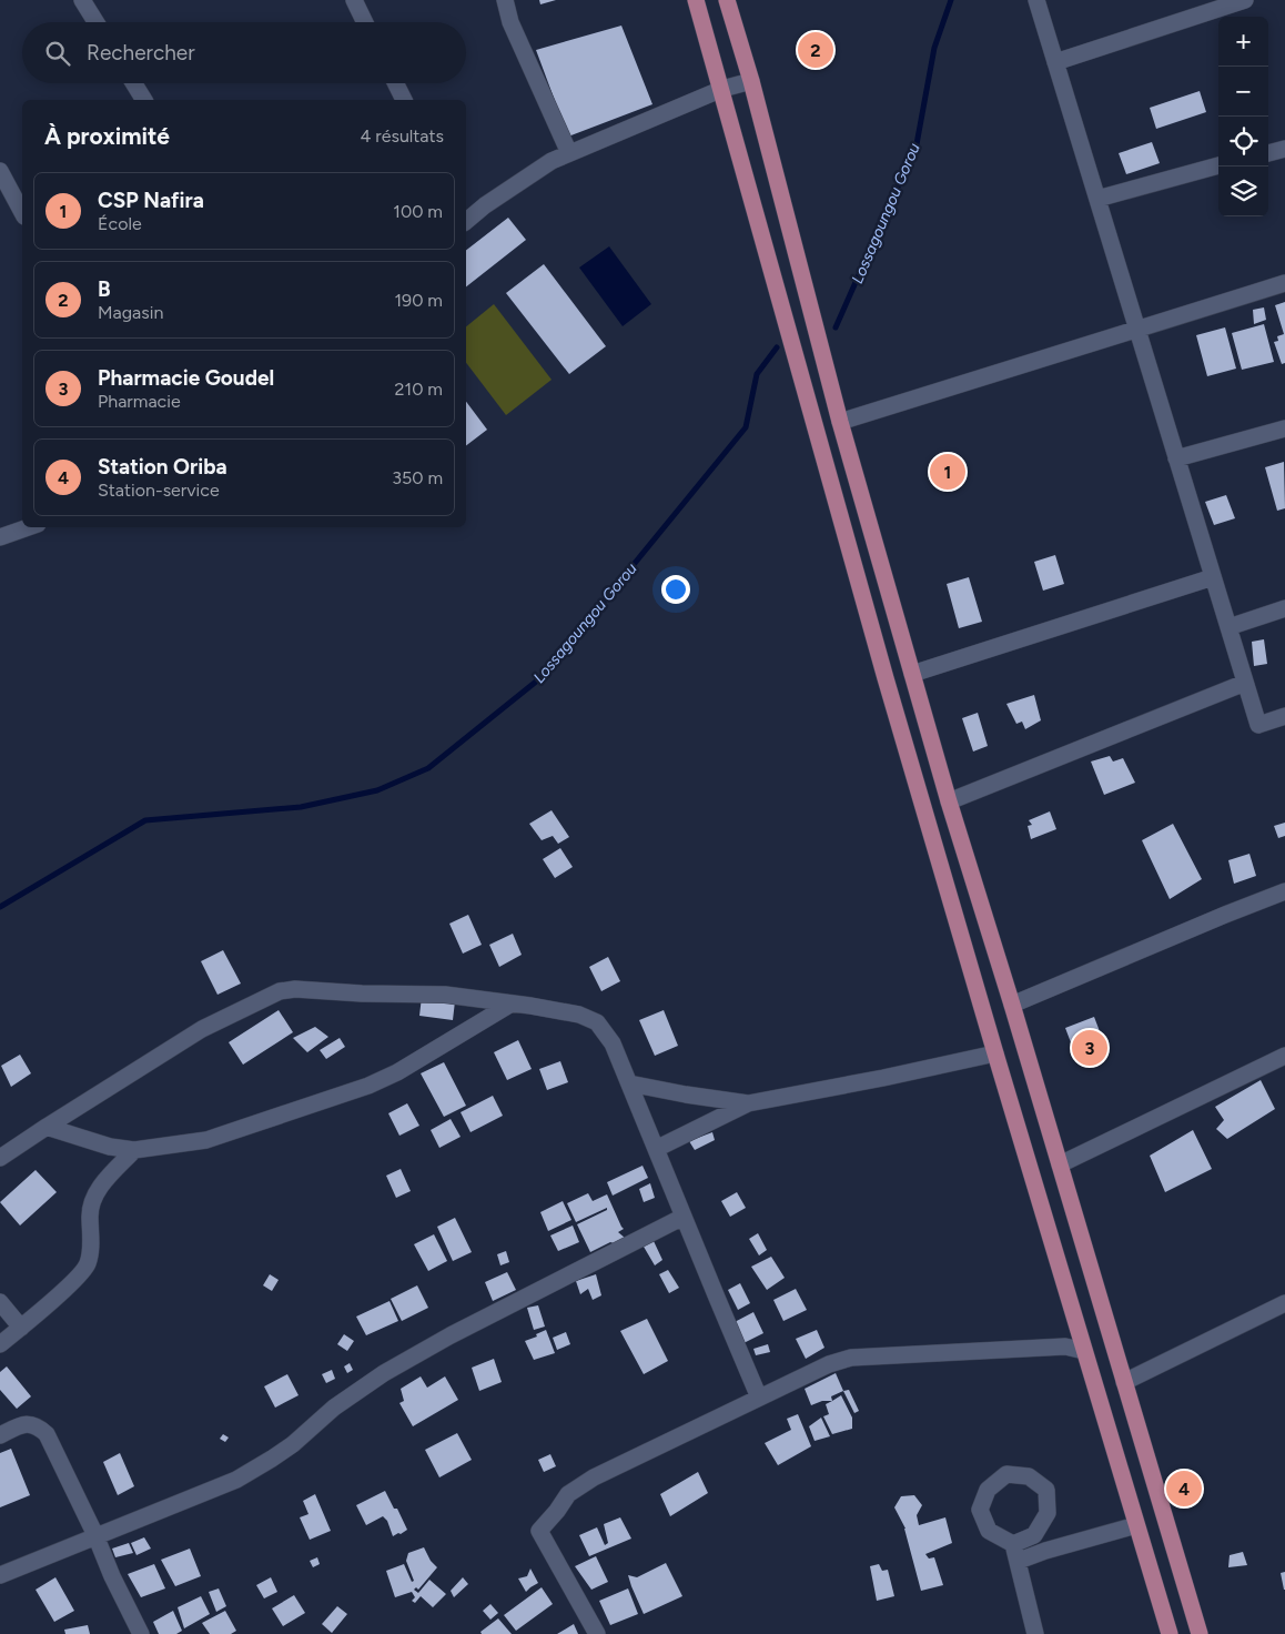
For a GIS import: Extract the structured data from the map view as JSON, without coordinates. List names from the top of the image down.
{
  "water": ["Lossagoungou Gorou"],
  "page": {
    "map_buttons": ["+", "−"],
    "search": "Rechercher",
    "pins": [
      "2",
      "1",
      "3",
      "4"
    ],
    "heading": ["À proximité", "4 résultats"],
    "list": [
      {
        "mark": "1",
        "name": "CSP Nafira",
        "note": "École",
        "value": "100 m"
      },
      {
        "mark": "2",
        "name": "B",
        "note": "Magasin",
        "value": "190 m"
      },
      {
        "mark": "3",
        "name": "Pharmacie Goudel",
        "note": "Pharmacie",
        "value": "210 m"
      },
      {
        "mark": "4",
        "name": "Station Oriba",
        "note": "Station-service",
        "value": "350 m"
      }
    ]
  }
}
